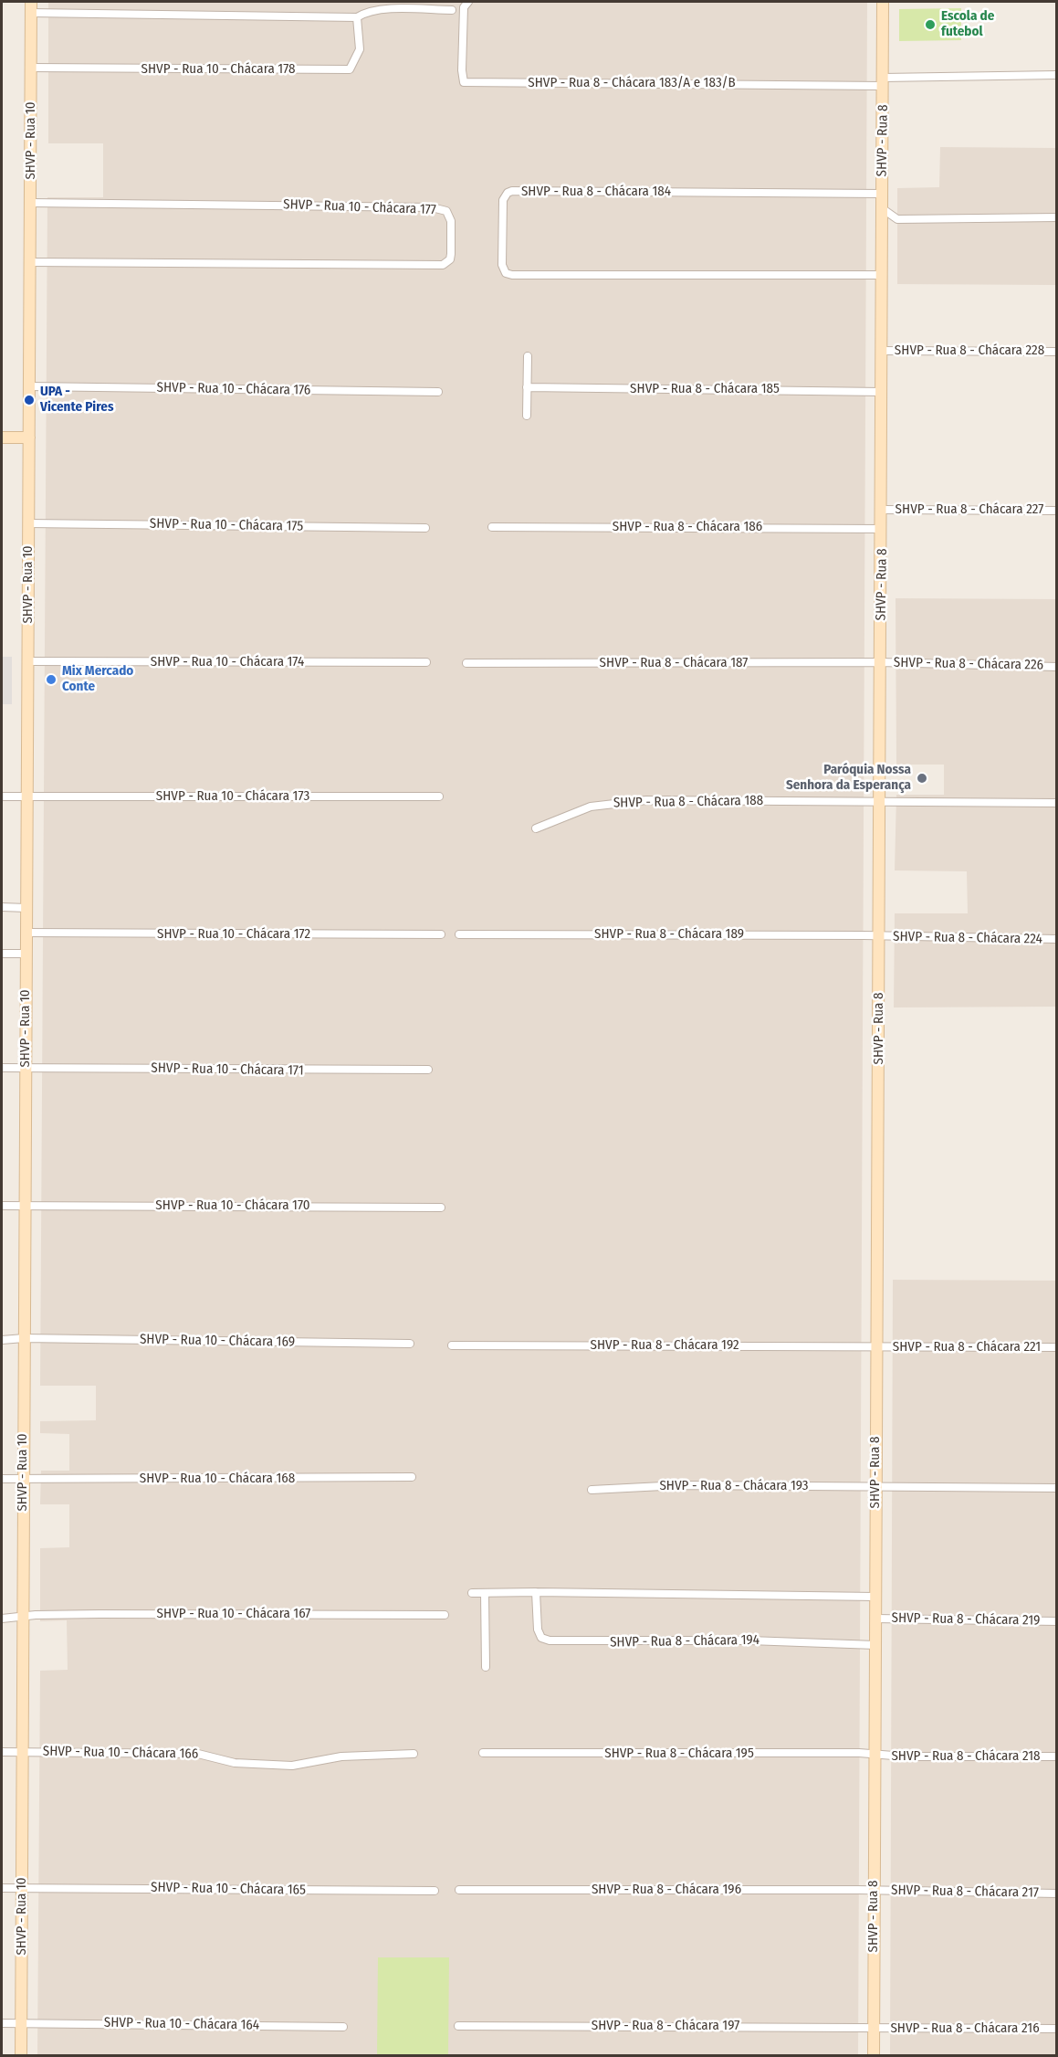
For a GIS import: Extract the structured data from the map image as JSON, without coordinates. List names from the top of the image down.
{
  "streets": {
    "street": [
      "SHVP - Rua 10 - Chácara 178",
      "SHVP - Rua 8 - Chácara 183/A e 183/B",
      "SHVP - Rua 10",
      "SHVP - Rua 8",
      "SHVP - Rua 8 - Chácara 184",
      "SHVP - Rua 10 - Chácara 177",
      "SHVP - Rua 8 - Chácara 228",
      "SHVP - Rua 10 - Chácara 176",
      "SHVP - Rua 8 - Chácara 185",
      "SHVP - Rua 8 - Chácara 227",
      "SHVP - Rua 10 - Chácara 175",
      "SHVP - Rua 8 - Chácara 186",
      "SHVP - Rua 10 - Chácara 174",
      "SHVP - Rua 8 - Chácara 187",
      "SHVP - Rua 8 - Chácara 226",
      "SHVP - Rua 10 - Chácara 173",
      "SHVP - Rua 8 - Chácara 188",
      "SHVP - Rua 10 - Chácara 172",
      "SHVP - Rua 8 - Chácara 189",
      "SHVP - Rua 8 - Chácara 224",
      "SHVP - Rua 10 - Chácara 171",
      "SHVP - Rua 10 - Chácara 170",
      "SHVP - Rua 10 - Chácara 169",
      "SHVP - Rua 8 - Chácara 192",
      "SHVP - Rua 8 - Chácara 221",
      "SHVP - Rua 10 - Chácara 168",
      "SHVP - Rua 8 - Chácara 193",
      "SHVP - Rua 10 - Chácara 167",
      "SHVP - Rua 8 - Chácara 219",
      "SHVP - Rua 8 - Chácara 194",
      "SHVP - Rua 10 - Chácara 166",
      "SHVP - Rua 8 - Chácara 195",
      "SHVP - Rua 8 - Chácara 218",
      "SHVP - Rua 10 - Chácara 165",
      "SHVP - Rua 8 - Chácara 196",
      "SHVP - Rua 8 - Chácara 217",
      "SHVP - Rua 10 - Chácara 164",
      "SHVP - Rua 8 - Chácara 197",
      "SHVP - Rua 8 - Chácara 216"
    ]
  },
  "crossings": [
    ["SHVP - Rua 10 - Chácara 178", "SHVP - Rua 10"],
    ["SHVP - Rua 8 - Chácara 183/A e 183/B", "SHVP - Rua 8"],
    ["SHVP - Rua 10", "SHVP - Rua 10 - Chácara 177"],
    ["SHVP - Rua 10", "SHVP - Rua 10 - Chácara 176"],
    ["SHVP - Rua 10", "SHVP - Rua 10 - Chácara 175"],
    ["SHVP - Rua 10", "SHVP - Rua 10 - Chácara 174"],
    ["SHVP - Rua 10", "SHVP - Rua 10 - Chácara 173"],
    ["SHVP - Rua 10", "SHVP - Rua 10 - Chácara 172"],
    ["SHVP - Rua 10", "SHVP - Rua 10 - Chácara 171"],
    ["SHVP - Rua 10", "SHVP - Rua 10 - Chácara 170"],
    ["SHVP - Rua 10", "SHVP - Rua 10 - Chácara 169"],
    ["SHVP - Rua 10", "SHVP - Rua 10 - Chácara 168"],
    ["SHVP - Rua 10", "SHVP - Rua 10 - Chácara 167"],
    ["SHVP - Rua 10", "SHVP - Rua 10 - Chácara 166"],
    ["SHVP - Rua 10", "SHVP - Rua 10 - Chácara 165"],
    ["SHVP - Rua 10", "SHVP - Rua 10 - Chácara 164"],
    ["SHVP - Rua 8", "SHVP - Rua 8 - Chácara 184"],
    ["SHVP - Rua 8", "SHVP - Rua 8 - Chácara 228"],
    ["SHVP - Rua 8", "SHVP - Rua 8 - Chácara 185"],
    ["SHVP - Rua 8", "SHVP - Rua 8 - Chácara 227"],
    ["SHVP - Rua 8", "SHVP - Rua 8 - Chácara 186"],
    ["SHVP - Rua 8", "SHVP - Rua 8 - Chácara 187"],
    ["SHVP - Rua 8", "SHVP - Rua 8 - Chácara 226"],
    ["SHVP - Rua 8", "SHVP - Rua 8 - Chácara 188"],
    ["SHVP - Rua 8", "SHVP - Rua 8 - Chácara 189"],
    ["SHVP - Rua 8", "SHVP - Rua 8 - Chácara 224"],
    ["SHVP - Rua 8", "SHVP - Rua 8 - Chácara 192"],
    ["SHVP - Rua 8", "SHVP - Rua 8 - Chácara 221"],
    ["SHVP - Rua 8", "SHVP - Rua 8 - Chácara 193"],
    ["SHVP - Rua 8", "SHVP - Rua 8 - Chácara 219"],
    ["SHVP - Rua 8", "SHVP - Rua 8 - Chácara 194"],
    ["SHVP - Rua 8", "SHVP - Rua 8 - Chácara 195"],
    ["SHVP - Rua 8", "SHVP - Rua 8 - Chácara 218"],
    ["SHVP - Rua 8", "SHVP - Rua 8 - Chácara 196"],
    ["SHVP - Rua 8", "SHVP - Rua 8 - Chácara 217"],
    ["SHVP - Rua 8", "SHVP - Rua 8 - Chácara 197"],
    ["SHVP - Rua 8", "SHVP - Rua 8 - Chácara 216"],
    ["SHVP - Rua 8 - Chácara 187", "SHVP - Rua 8 - Chácara 226"],
    ["SHVP - Rua 8 - Chácara 189", "SHVP - Rua 8 - Chácara 224"],
    ["SHVP - Rua 8 - Chácara 192", "SHVP - Rua 8 - Chácara 221"],
    ["SHVP - Rua 8 - Chácara 195", "SHVP - Rua 8 - Chácara 218"],
    ["SHVP - Rua 8 - Chácara 196", "SHVP - Rua 8 - Chácara 217"],
    ["SHVP - Rua 8 - Chácara 197", "SHVP - Rua 8 - Chácara 216"]
  ],
  "places": [
    "Escola de futebol",
    "UPA - Vicente Pires",
    "Mix Mercado Conte",
    "Paróquia Nossa Senhora da Esperança"
  ]
}
